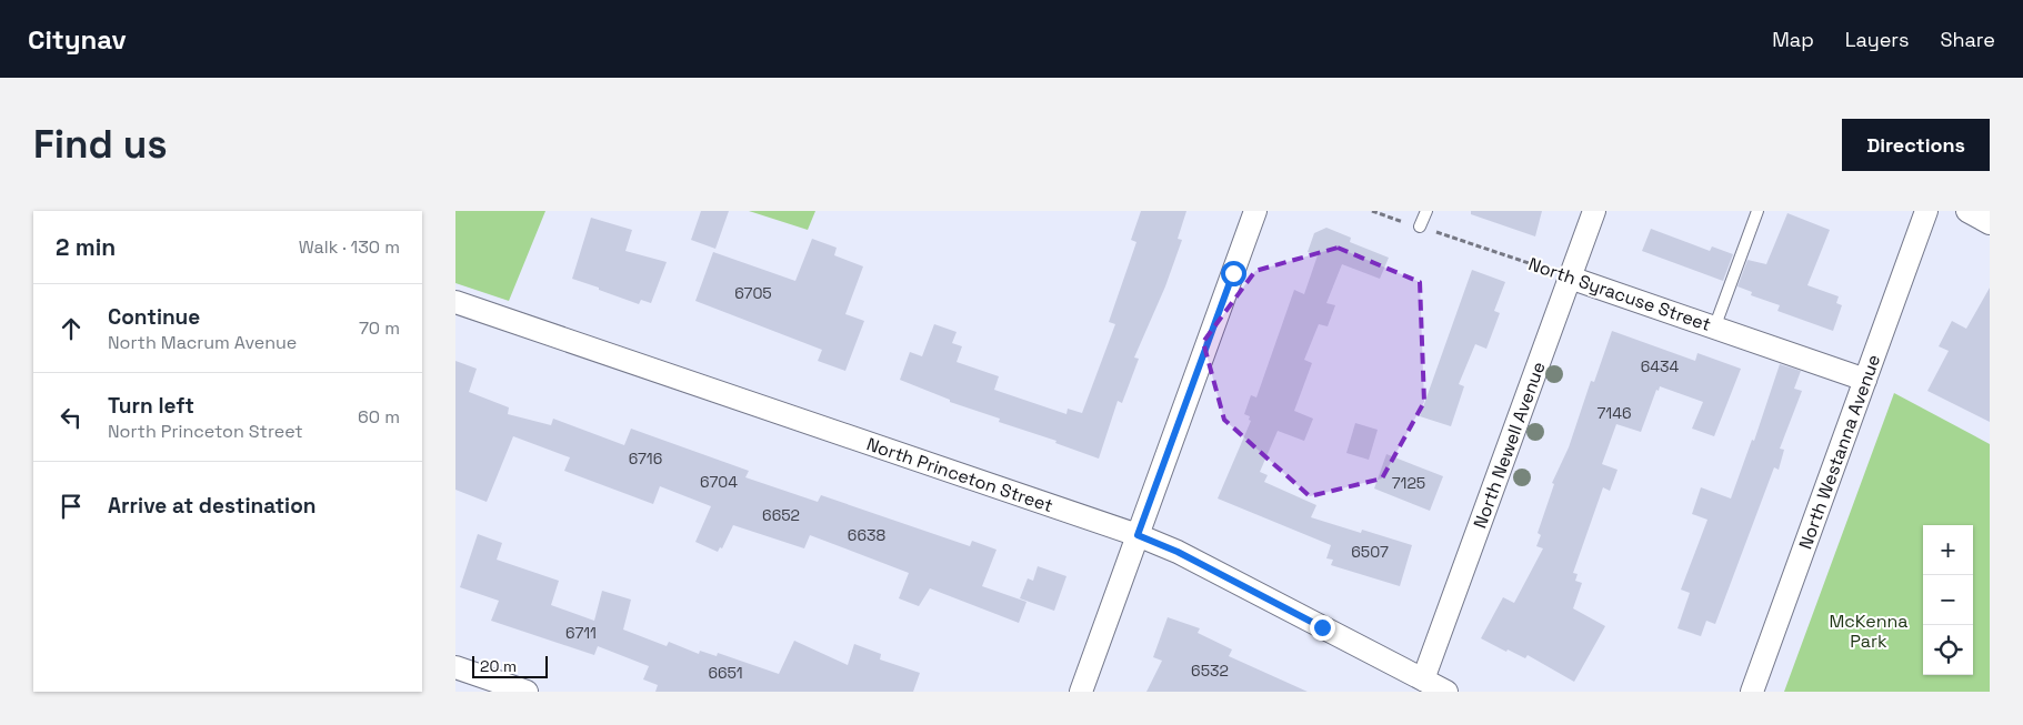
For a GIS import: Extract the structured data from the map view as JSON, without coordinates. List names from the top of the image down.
{
  "streets": {
    "street": [
      "North Syracuse Street",
      "North Newell Avenue",
      "North Westanna Avenue",
      "North Princeton Street"
    ]
  },
  "crossings": [
    ["North Syracuse Street", "North Newell Avenue"],
    ["North Syracuse Street", "North Westanna Avenue"],
    ["North Newell Avenue", "North Princeton Street"]
  ],
  "parks": ["McKenna Park"],
  "house_numbers": [
    "6705",
    "6434",
    "7146",
    "6716",
    "6704",
    "7125",
    "6652",
    "6638",
    "6507",
    "6711",
    "6532",
    "6651"
  ],
  "scale_bar": "20 m",
  "page": {
    "header": "Citynav",
    "nav": ["Map", "Layers", "Share"],
    "buttons": "Directions",
    "title": "Find us",
    "heading": ["2 min", "Walk · 130 m"],
    "list": [
      ["Continue", "North Macrum Avenue", "70 m"],
      ["Turn left", "North Princeton Street", "60 m"],
      "Arrive at destination"
    ],
    "map_buttons": ["+", "−"],
    "scale": "20 m"
  }
}
